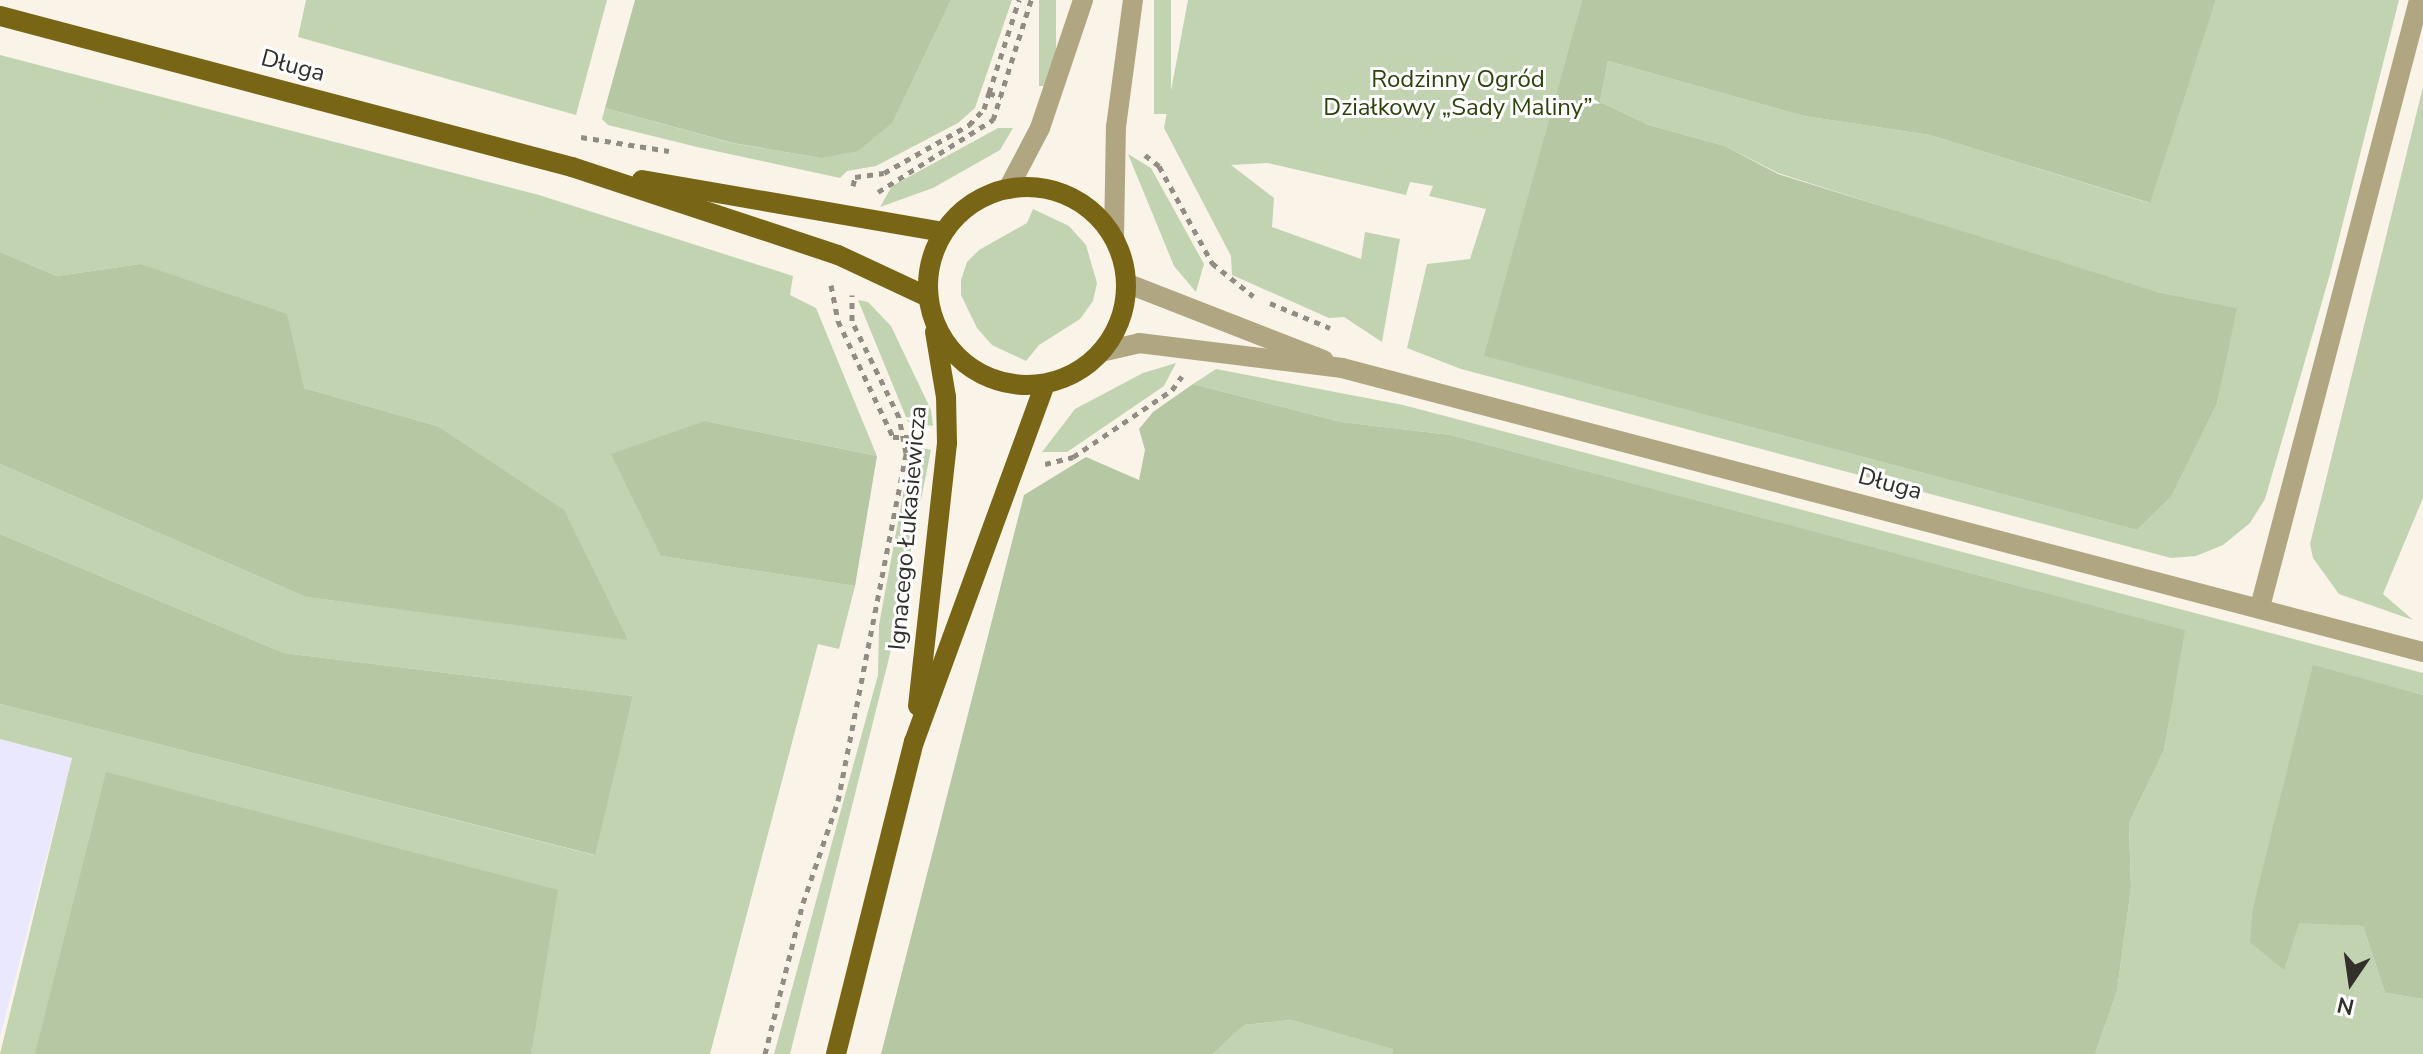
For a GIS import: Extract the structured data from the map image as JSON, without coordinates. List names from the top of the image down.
{
  "streets": {
    "main road": ["Długa", "Ignacego Łukasiewicza"]
  },
  "crossings": [
    ["Długa", "Ignacego Łukasiewicza"]
  ],
  "parks": ["Rodzinny Ogród Działkowy „Sady Maliny”"],
  "north": "bottom"
}
